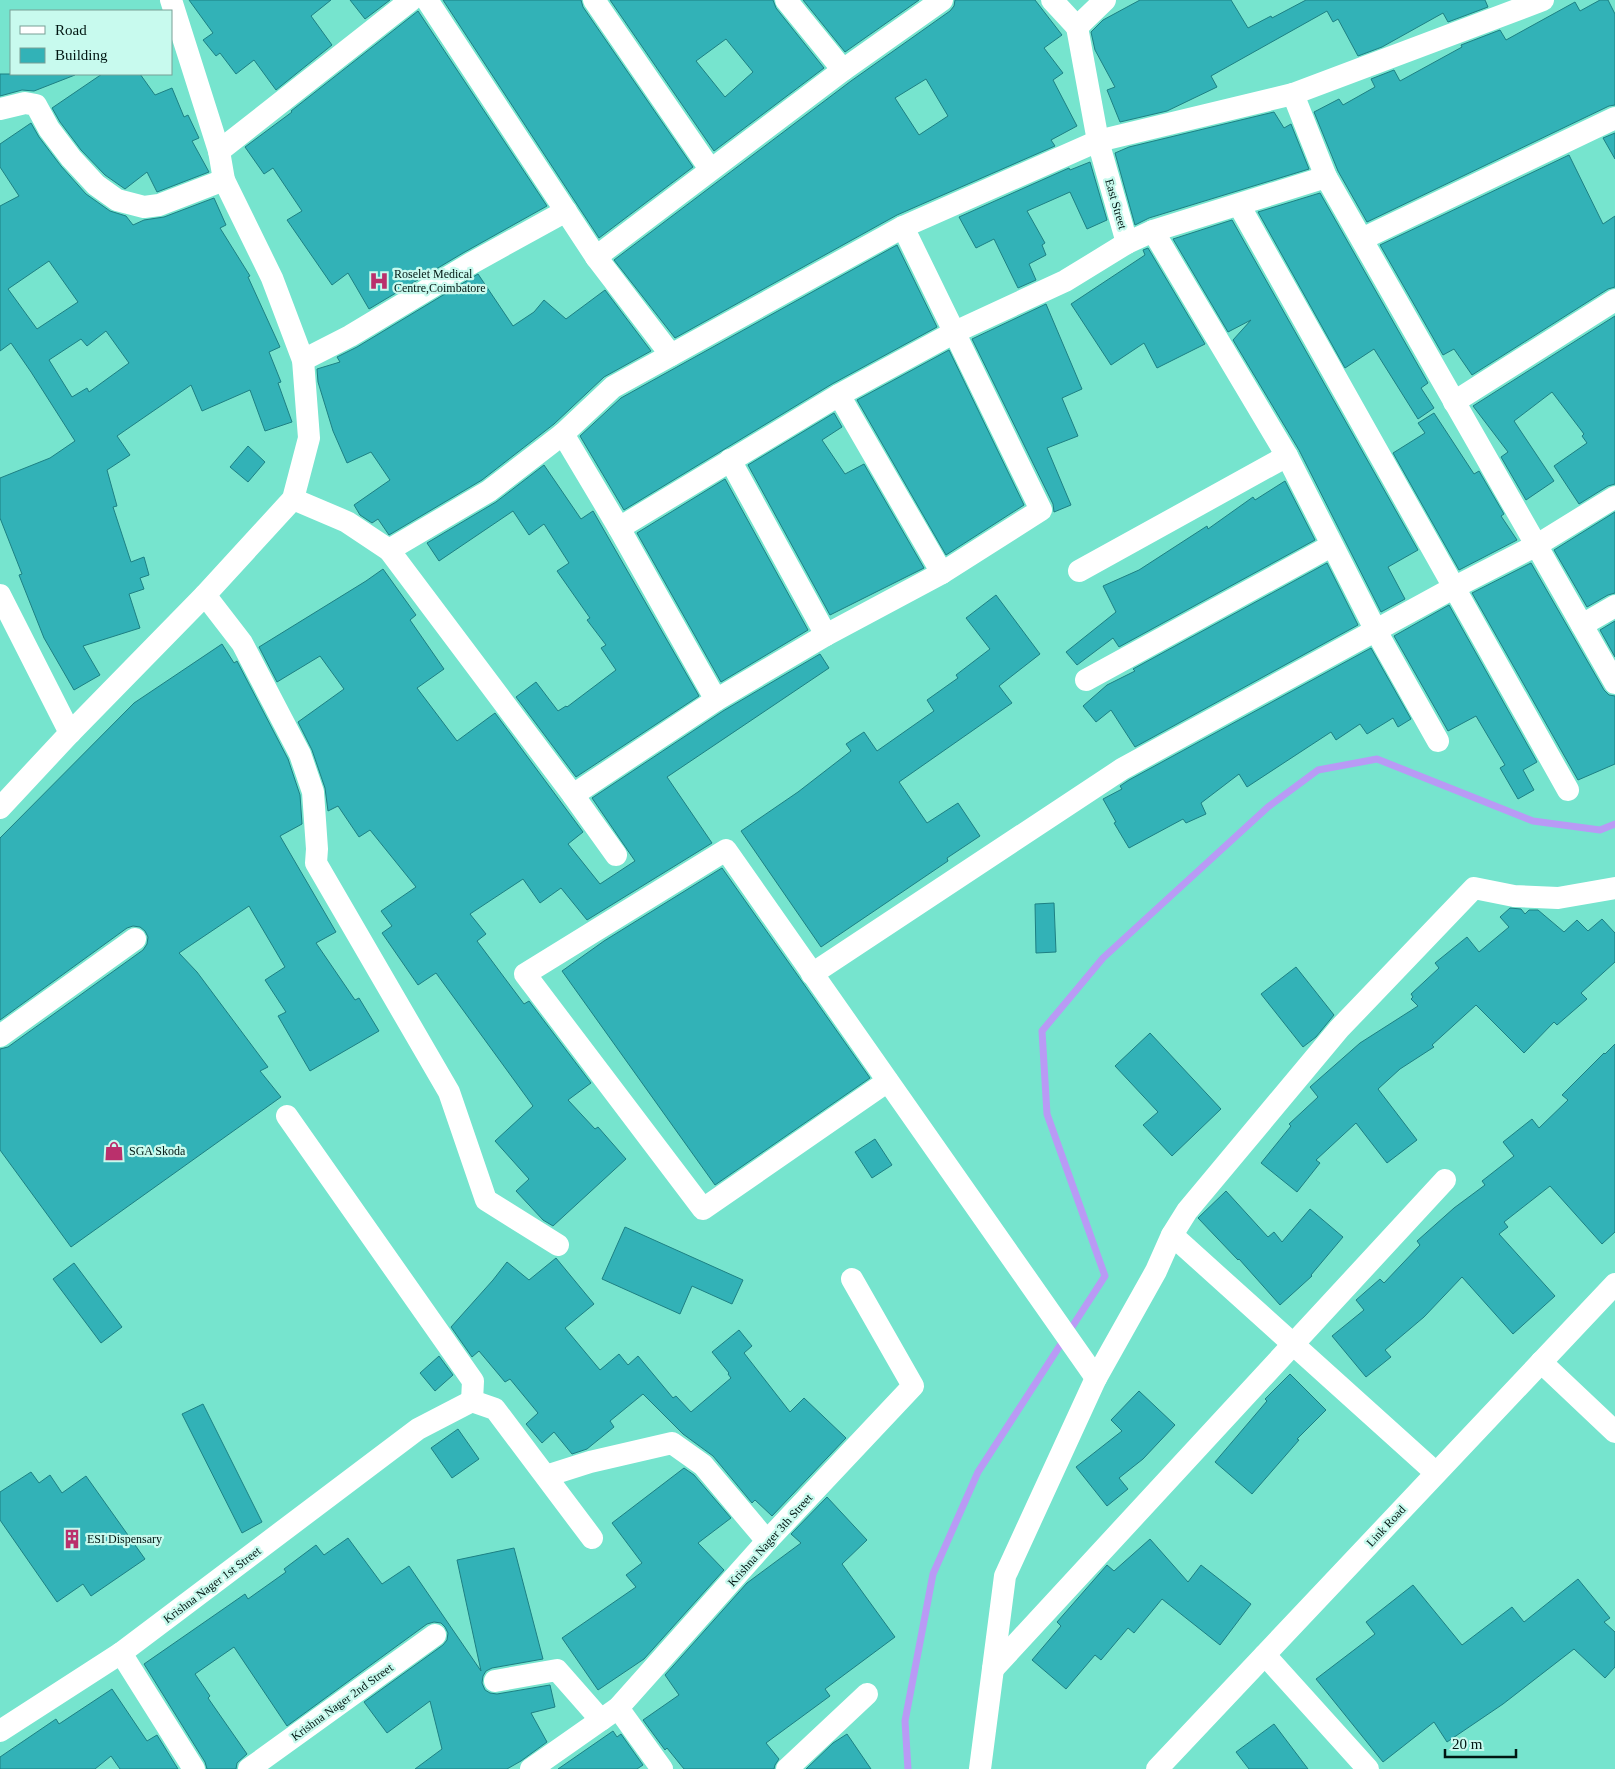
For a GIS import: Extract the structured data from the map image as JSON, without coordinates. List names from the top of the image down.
{
  "streets": {
    "street": [
      "East Street",
      "Link Road",
      "Krishna Nager 3th Street",
      "Krishna Nager 1st Street",
      "Krishna Nager 2nd Street"
    ]
  },
  "places": {
    "hospital": ["Roselet Medical Centre,Coimbatore"],
    "shop": ["SGA Skoda"],
    "building": ["ESI Dispensary"]
  },
  "legend": ["Road", "Building"],
  "scale_bar": "20 m"
}
